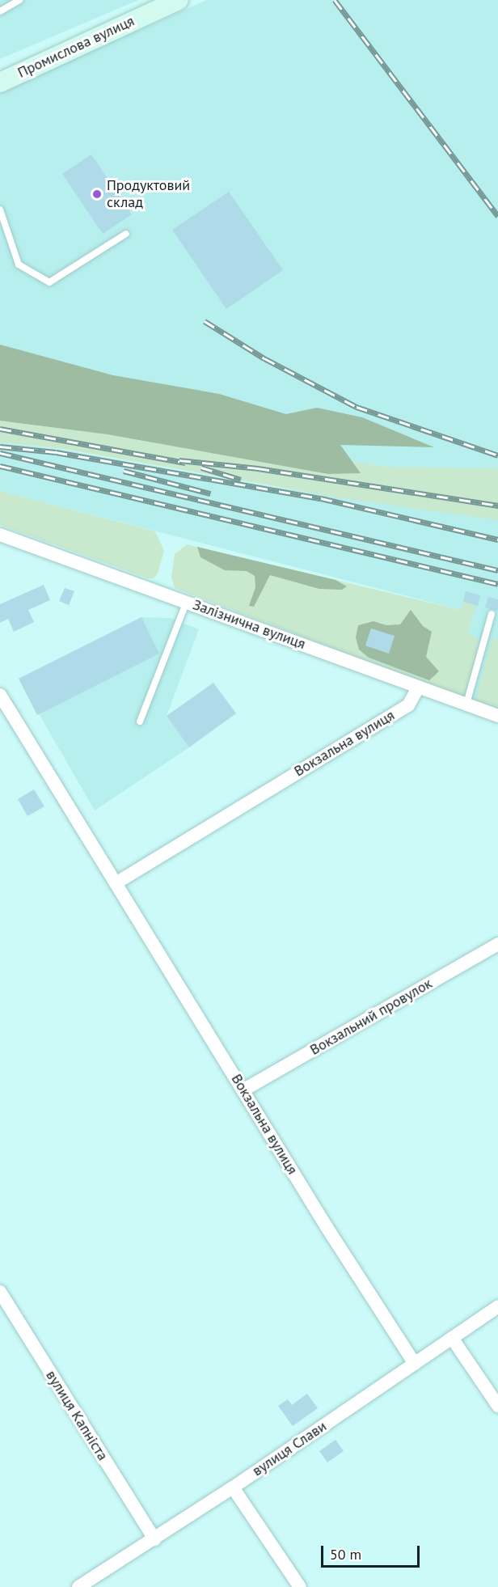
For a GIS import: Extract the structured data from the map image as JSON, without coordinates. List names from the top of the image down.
{
  "streets": {
    "street": [
      "Промислова вулиця",
      "Залізнична вулиця",
      "Вокзальна вулиця",
      "Вокзальний провулок",
      "вулиця Капніста",
      "вулиця Слави"
    ]
  },
  "crossings": [
    ["Залізнична вулиця", "Вокзальна вулиця"],
    ["Вокзальна вулиця", "Вокзальний провулок"],
    ["Вокзальна вулиця", "вулиця Слави"],
    ["вулиця Капніста", "вулиця Слави"]
  ],
  "places": ["Продуктовий склад"],
  "scale_bar": "50 m"
}
